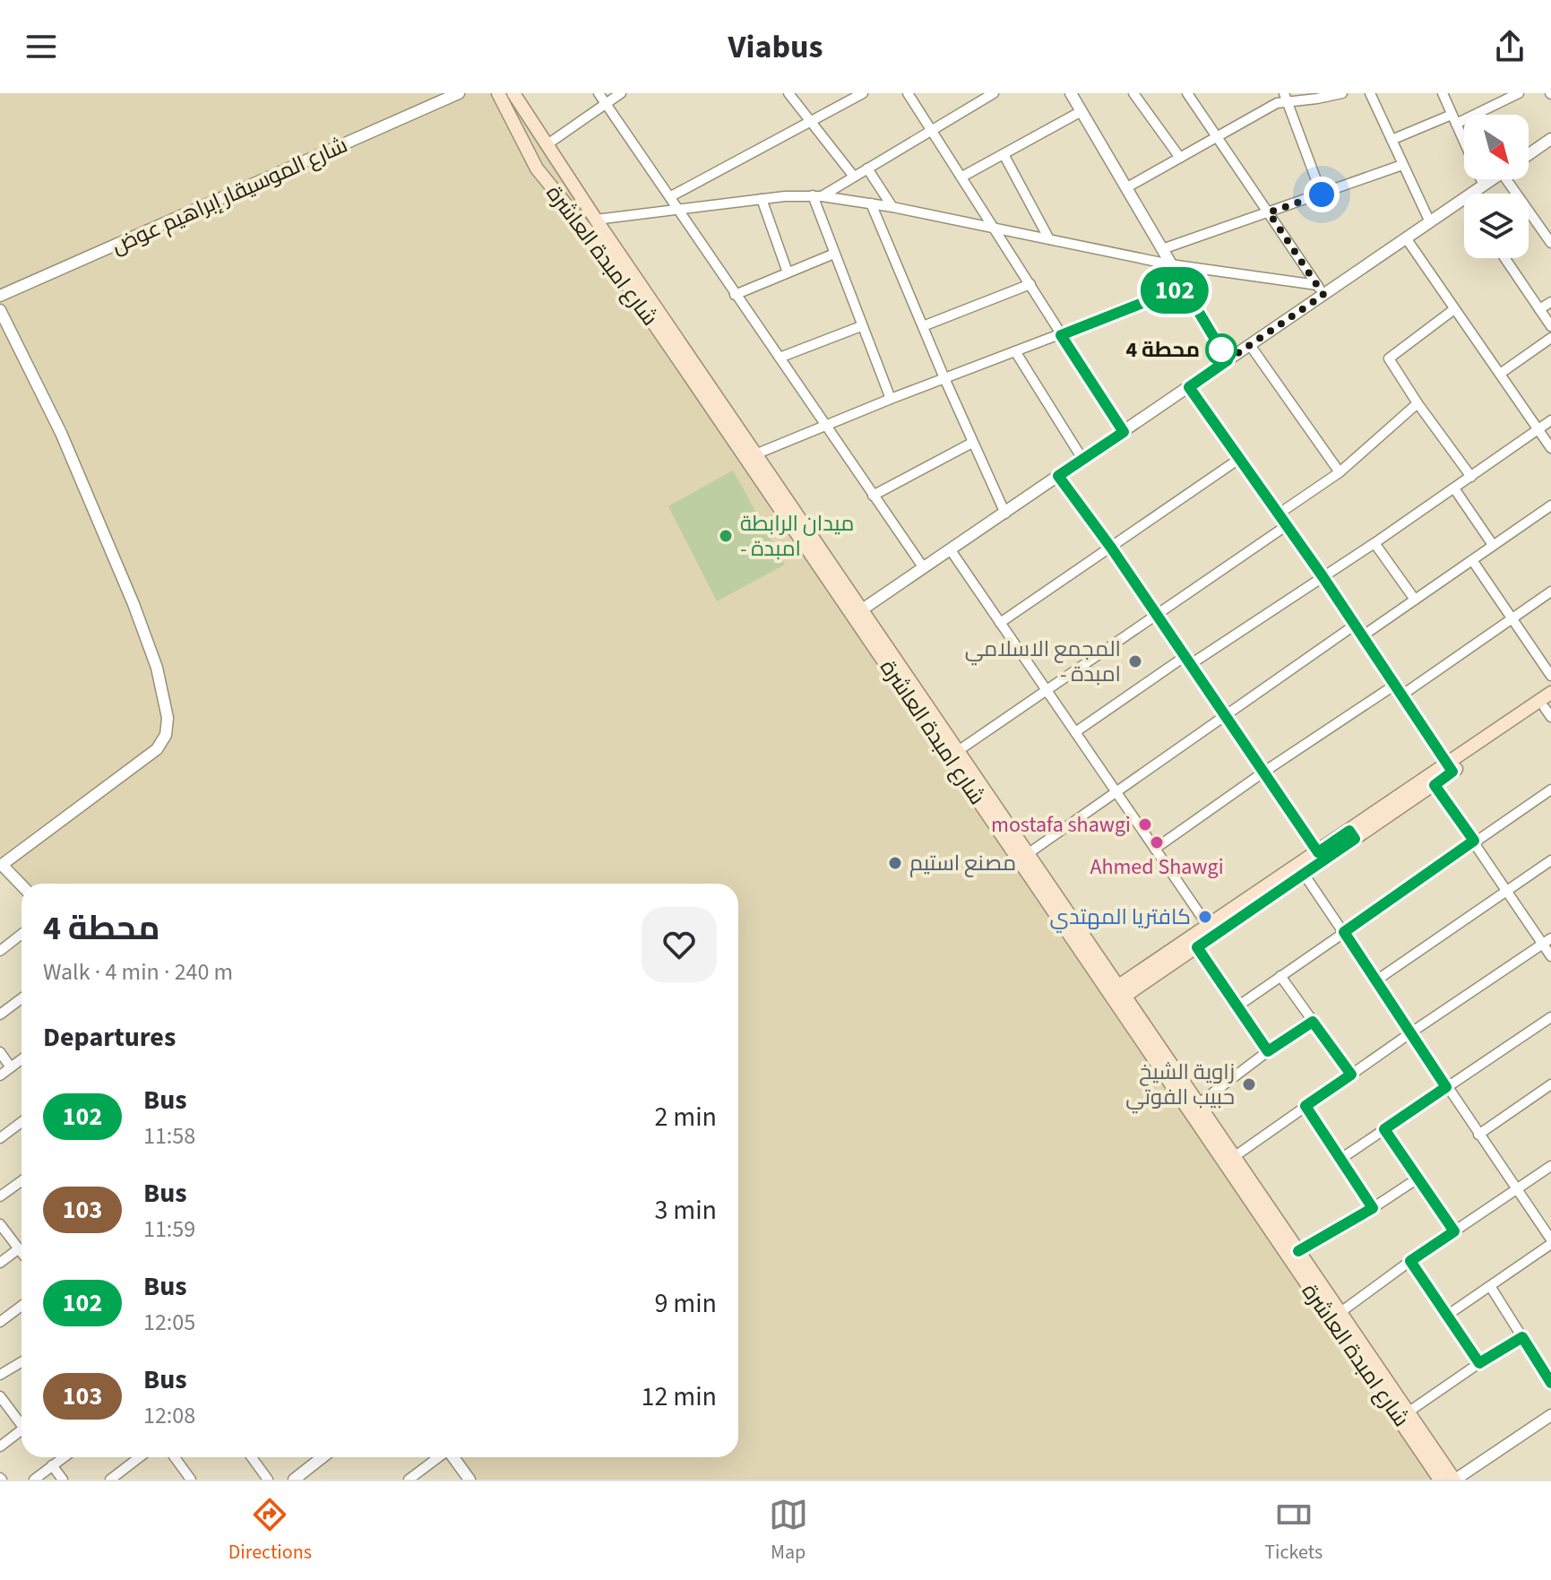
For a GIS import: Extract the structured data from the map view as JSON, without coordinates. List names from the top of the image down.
{
  "streets": {
    "main road": ["شارع امبدة العاشرة"],
    "street": ["شارع الموسيقار إبراهيم عوض"]
  },
  "places": [
    "محطة 4",
    "ميدان الرابطة - امبدة",
    "المجمع الاسلامي - امبدة",
    "mostafa shawgi",
    "Ahmed Shawgi",
    "مصنع استيم",
    "كافتريا المهتدي",
    "زاوية الشيخ حبيب الفوتي"
  ],
  "lines": ["bus line 102"],
  "north": "bottom right",
  "page": {
    "header": "Viabus",
    "on_map": "102",
    "heading": [
      ["محطة 4", "Walk · 4 min · 240 m"],
      "Departures"
    ],
    "list": [
      {
        "mark": "102",
        "name": "Bus",
        "note": "11:58",
        "value": "2 min"
      },
      {
        "mark": "103",
        "name": "Bus",
        "note": "11:59",
        "value": "3 min"
      },
      {
        "mark": "102",
        "name": "Bus",
        "note": "12:05",
        "value": "9 min"
      },
      {
        "mark": "103",
        "name": "Bus",
        "note": "12:08",
        "value": "12 min"
      }
    ],
    "tabs": ["Directions", "Map", "Tickets"]
  }
}
